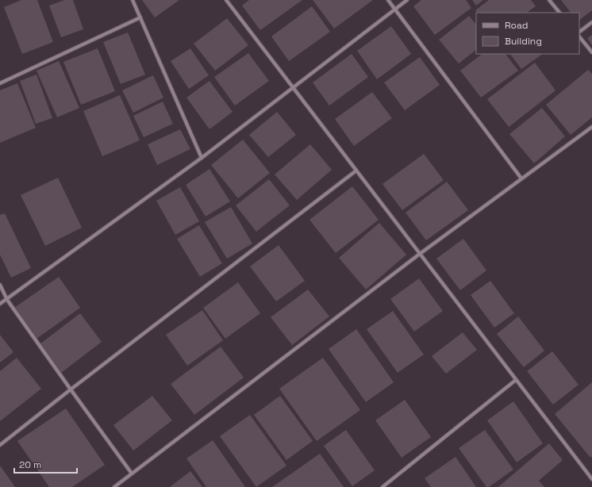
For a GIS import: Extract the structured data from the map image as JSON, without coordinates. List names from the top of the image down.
{
  "legend": ["Road", "Building"],
  "scale_bar": "20 m"
}
